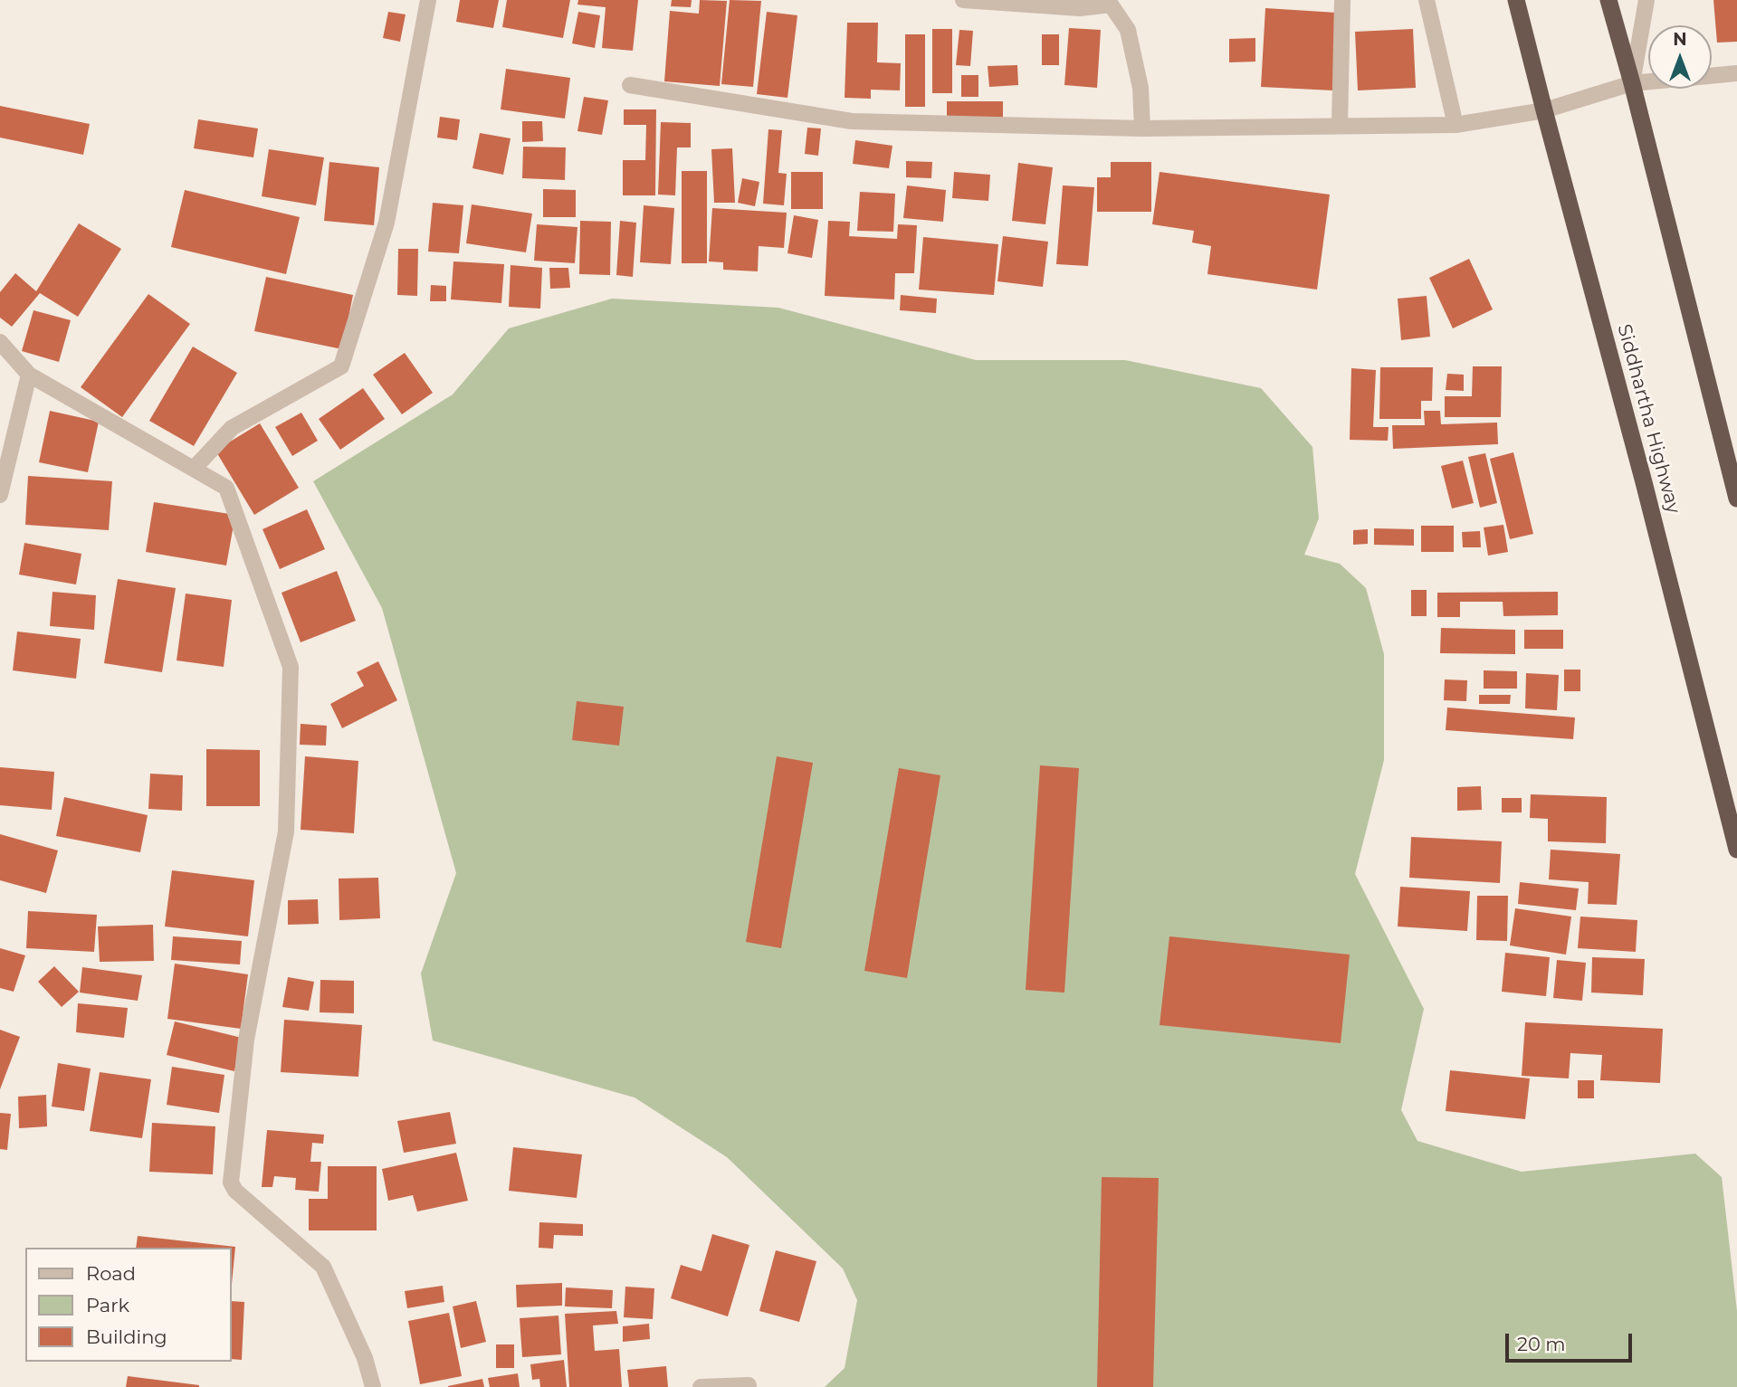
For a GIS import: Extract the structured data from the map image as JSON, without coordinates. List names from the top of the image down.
{
  "streets": {
    "highway": ["Siddhartha Highway"]
  },
  "legend": ["Road", "Park", "Building"],
  "scale_bar": "20 m",
  "north": "top"
}
